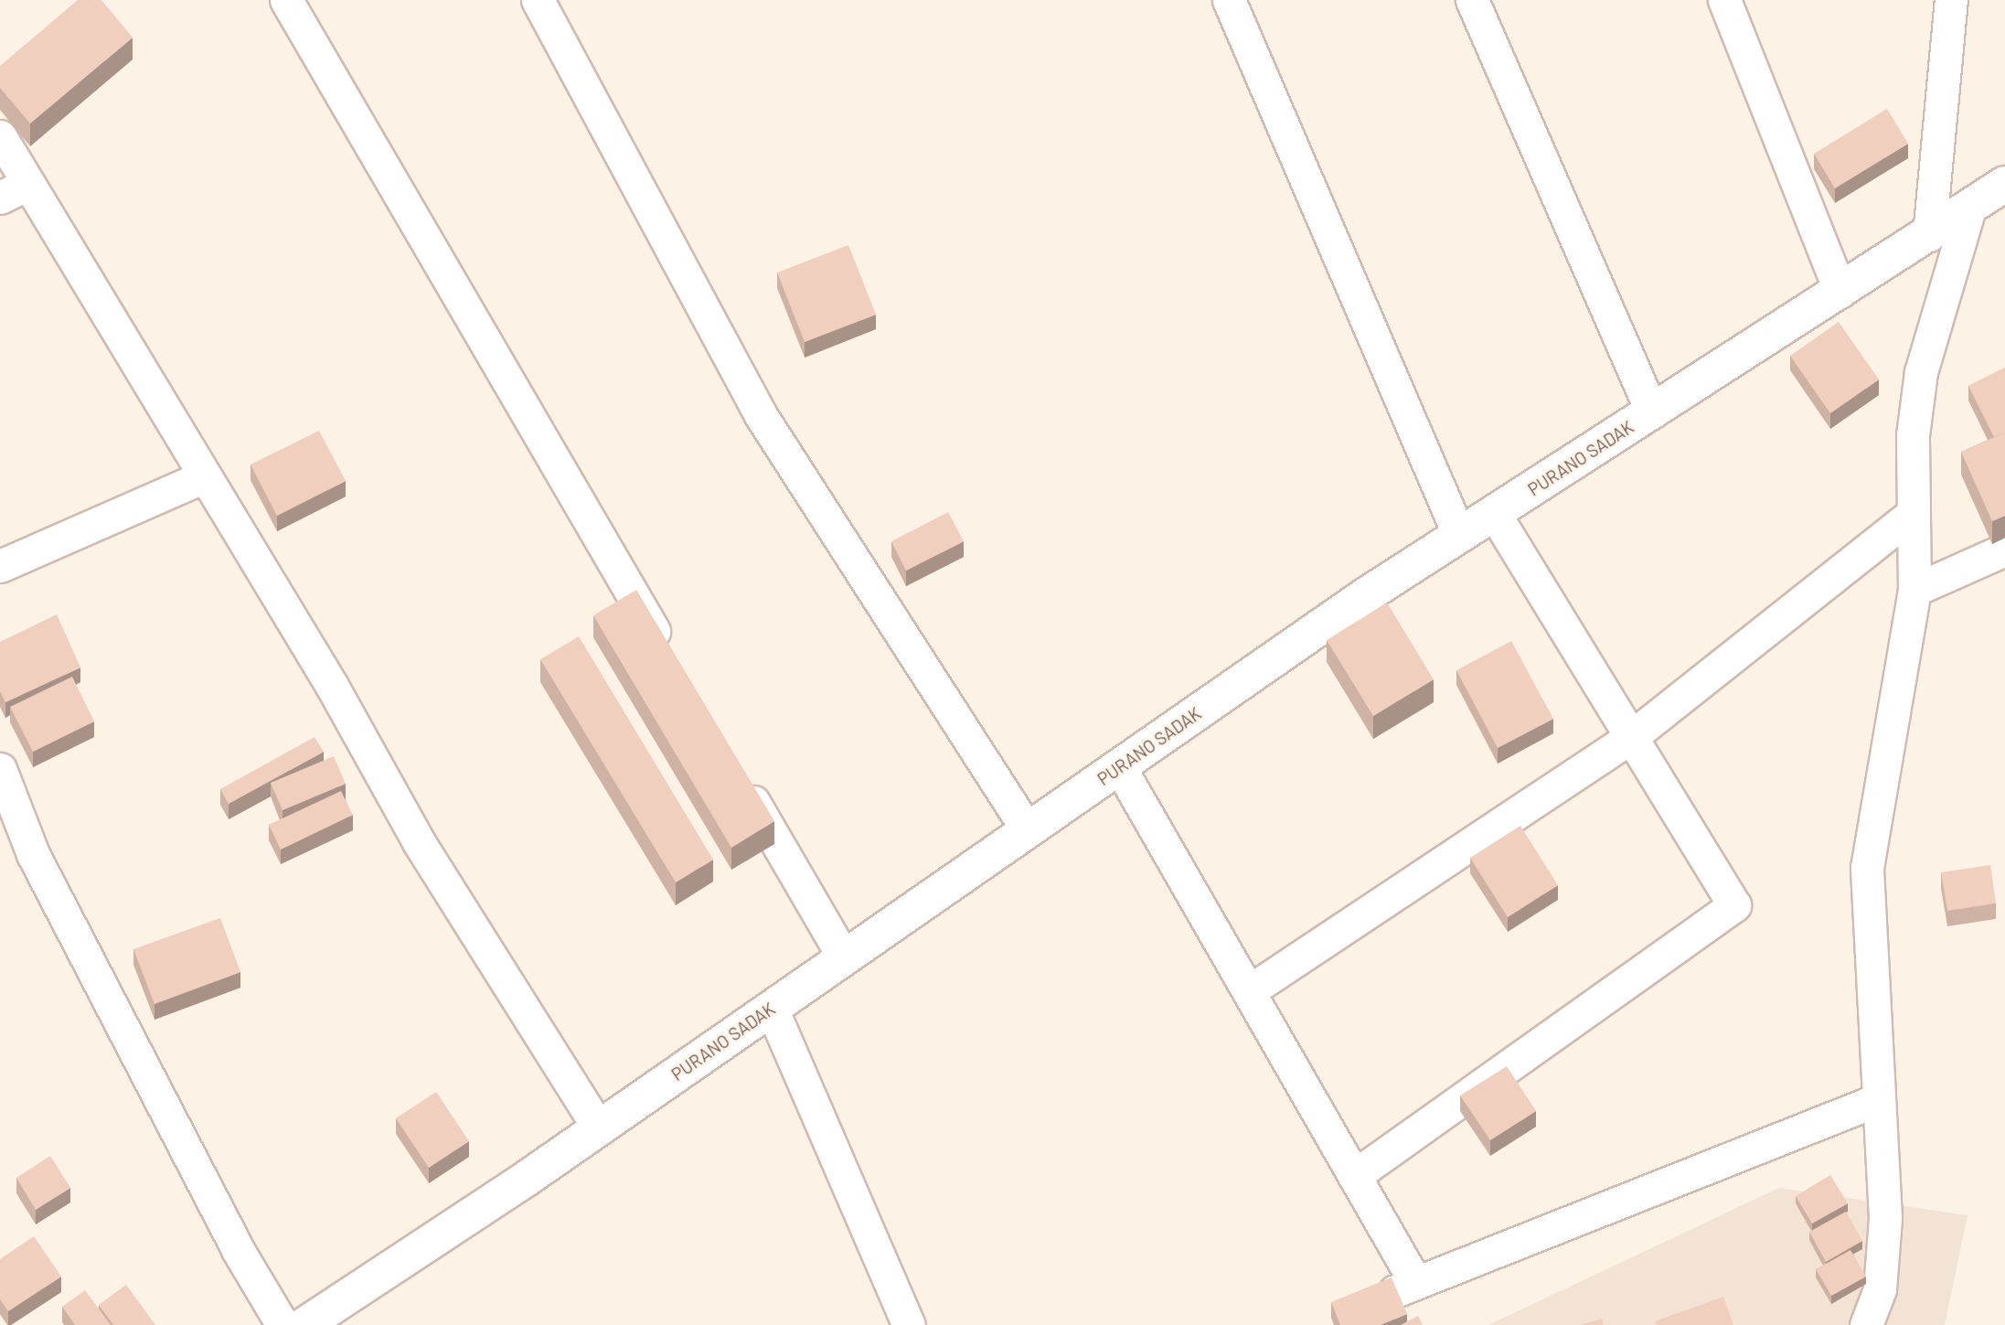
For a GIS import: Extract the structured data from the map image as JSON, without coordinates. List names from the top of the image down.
{
  "streets": {
    "main road": ["PURANO SADAK"]
  }
}
